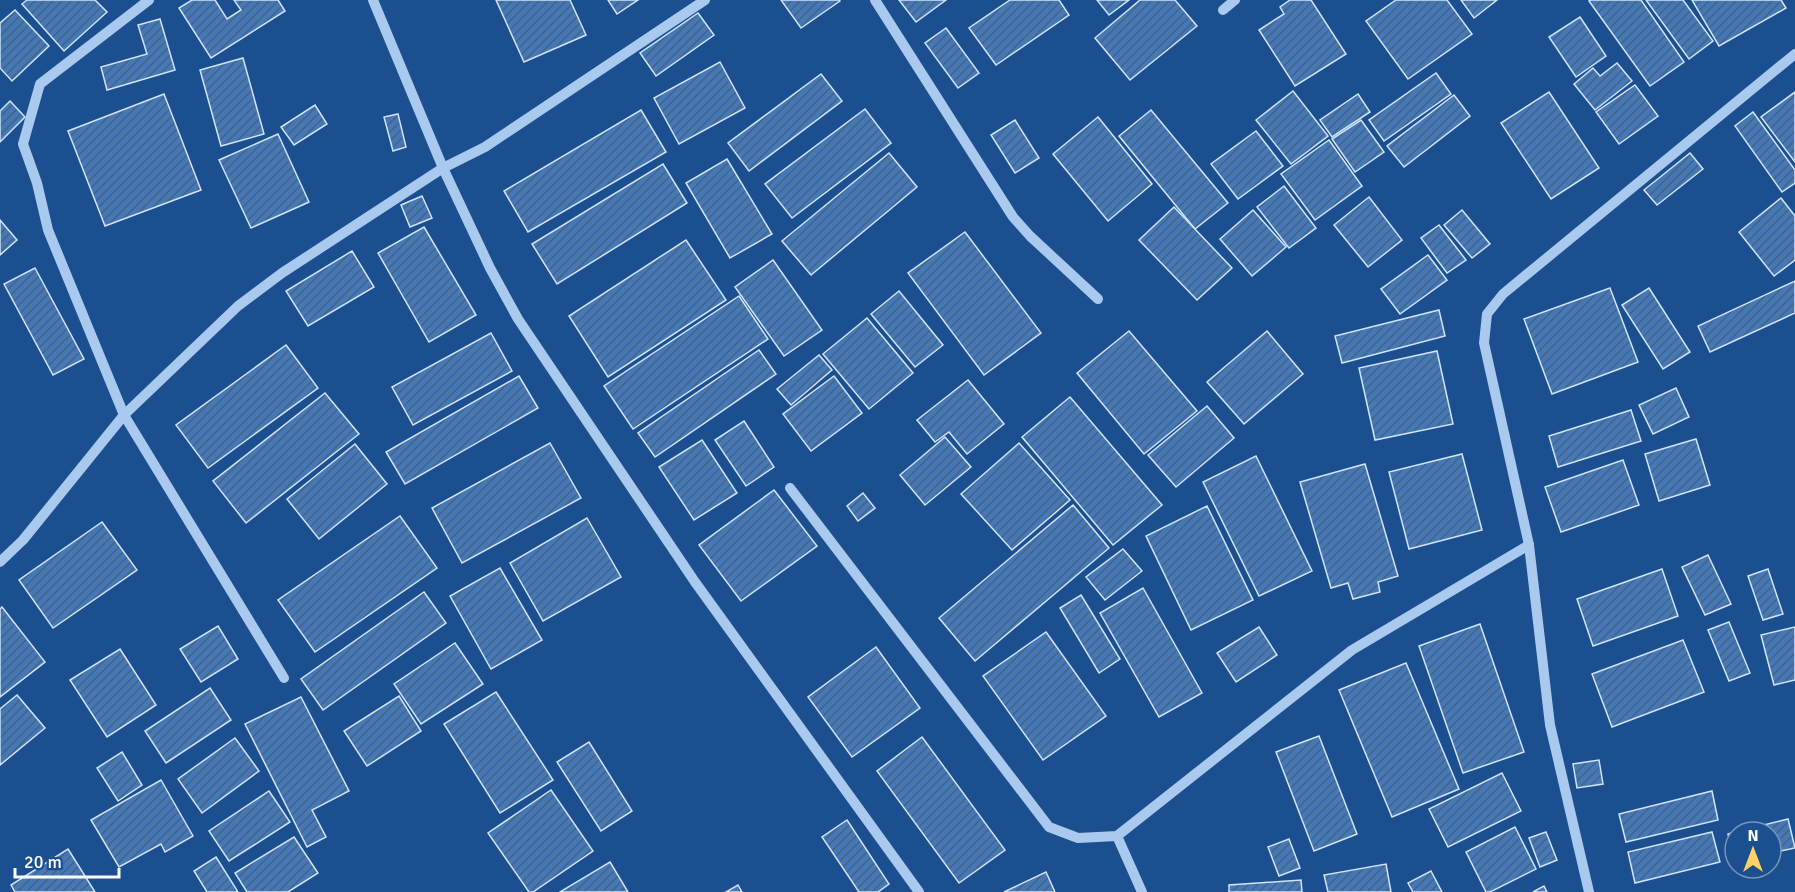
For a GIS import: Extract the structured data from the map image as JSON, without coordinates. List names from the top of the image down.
{
  "scale_bar": "20 m",
  "north": "top"
}
